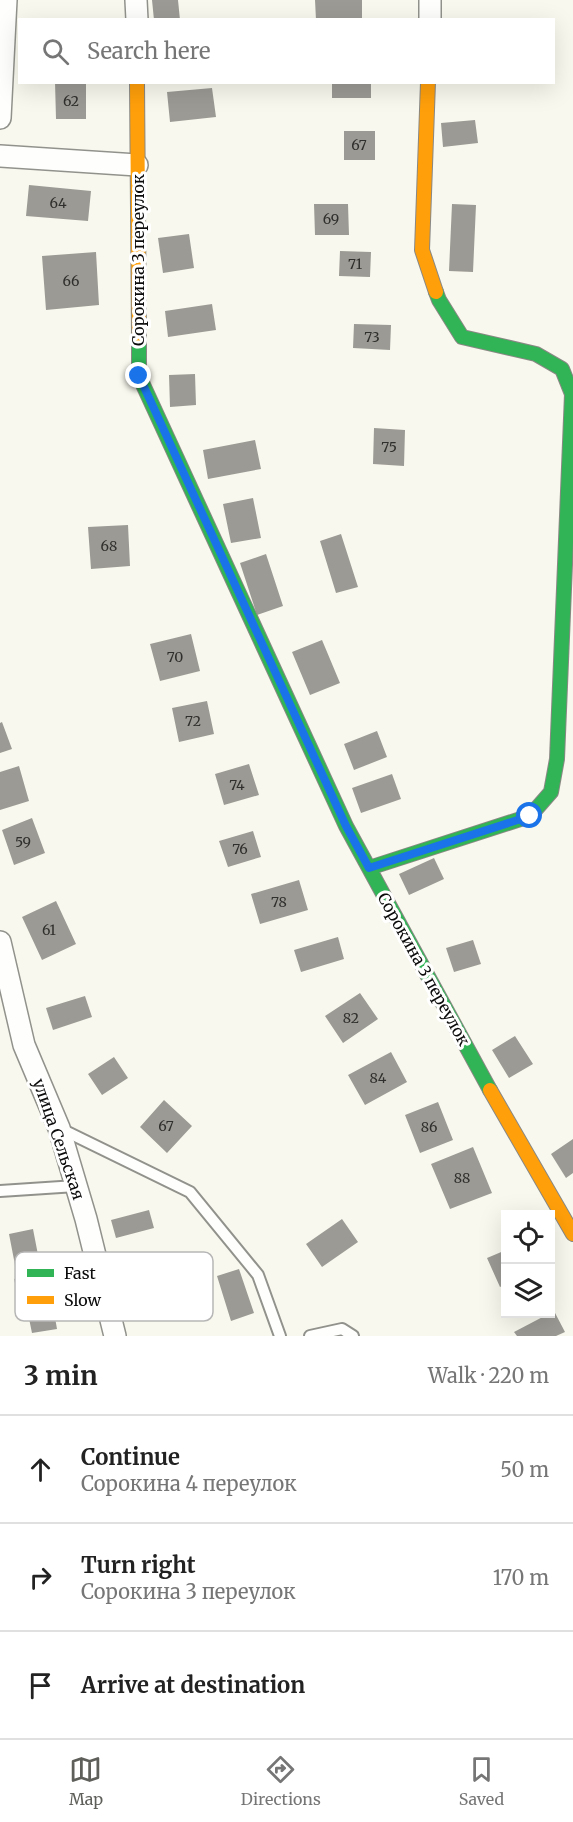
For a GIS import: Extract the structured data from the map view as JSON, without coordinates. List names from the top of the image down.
{
  "streets": {
    "street": ["Сорокина 3 переулок", "улица Сельская"]
  },
  "house_numbers": [
    "62",
    "67",
    "64",
    "69",
    "71",
    "66",
    "73",
    "75",
    "68",
    "70",
    "72",
    "74",
    "59",
    "76",
    "78",
    "61",
    "82",
    "84",
    "67",
    "86",
    "88"
  ],
  "legend": ["Fast", "Slow"],
  "page": {
    "search": "Search here",
    "heading": ["3 min", "Walk · 220 m"],
    "list": [
      ["Continue", "Сорокина 4 переулок", "50 m"],
      ["Turn right", "Сорокина 3 переулок", "170 m"],
      "Arrive at destination"
    ],
    "nav": ["Map", "Directions", "Saved"]
  }
}
